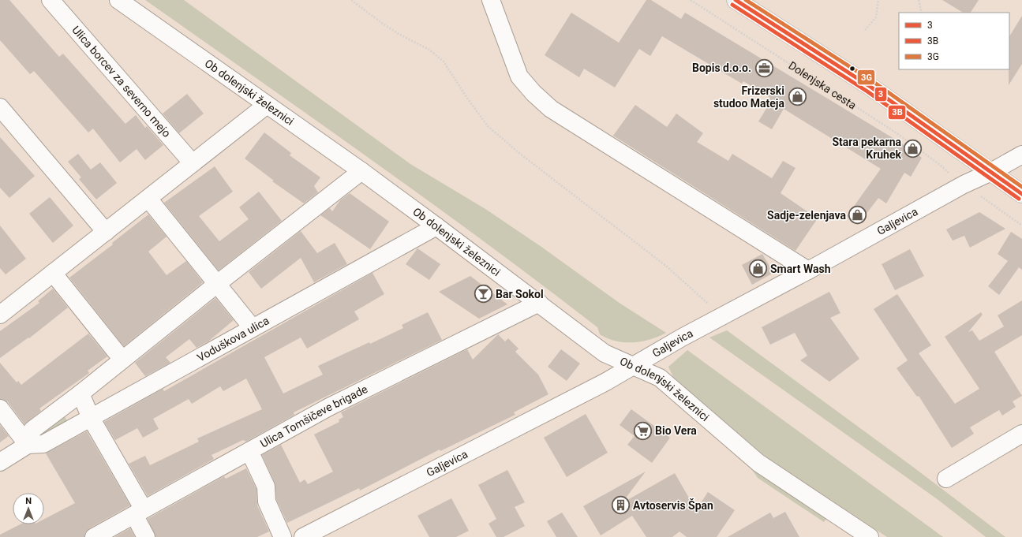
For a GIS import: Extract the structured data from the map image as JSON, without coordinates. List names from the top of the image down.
{
  "streets": {
    "street": [
      "Ulica borcev za severno mejo",
      "Ob dolenjski železnici",
      "Galjevica",
      "Voduškova ulica",
      "Ulica Tomšičeve brigade"
    ],
    "path": ["Dolenjska cesta"]
  },
  "crossings": [
    ["Ob dolenjski železnici", "Galjevica"],
    ["Ob dolenjski železnici", "Voduškova ulica"],
    ["Ob dolenjski železnici", "Ulica Tomšičeve brigade"]
  ],
  "places": {
    "office": ["Bopis d.o.o."],
    "shop": [
      "Frizerski studoo Mateja",
      "Stara pekarna Kruhek",
      "Sadje-zelenjava",
      "Smart Wash"
    ],
    "bar": ["Bar Sokol"],
    "supermarket": ["Bio Vera"],
    "building": ["Avtoservis Špan"]
  },
  "lines": ["transit line 3", "transit line 3G", "transit line 3B"],
  "legend": ["3", "3B", "3G"],
  "north": "top"
}
